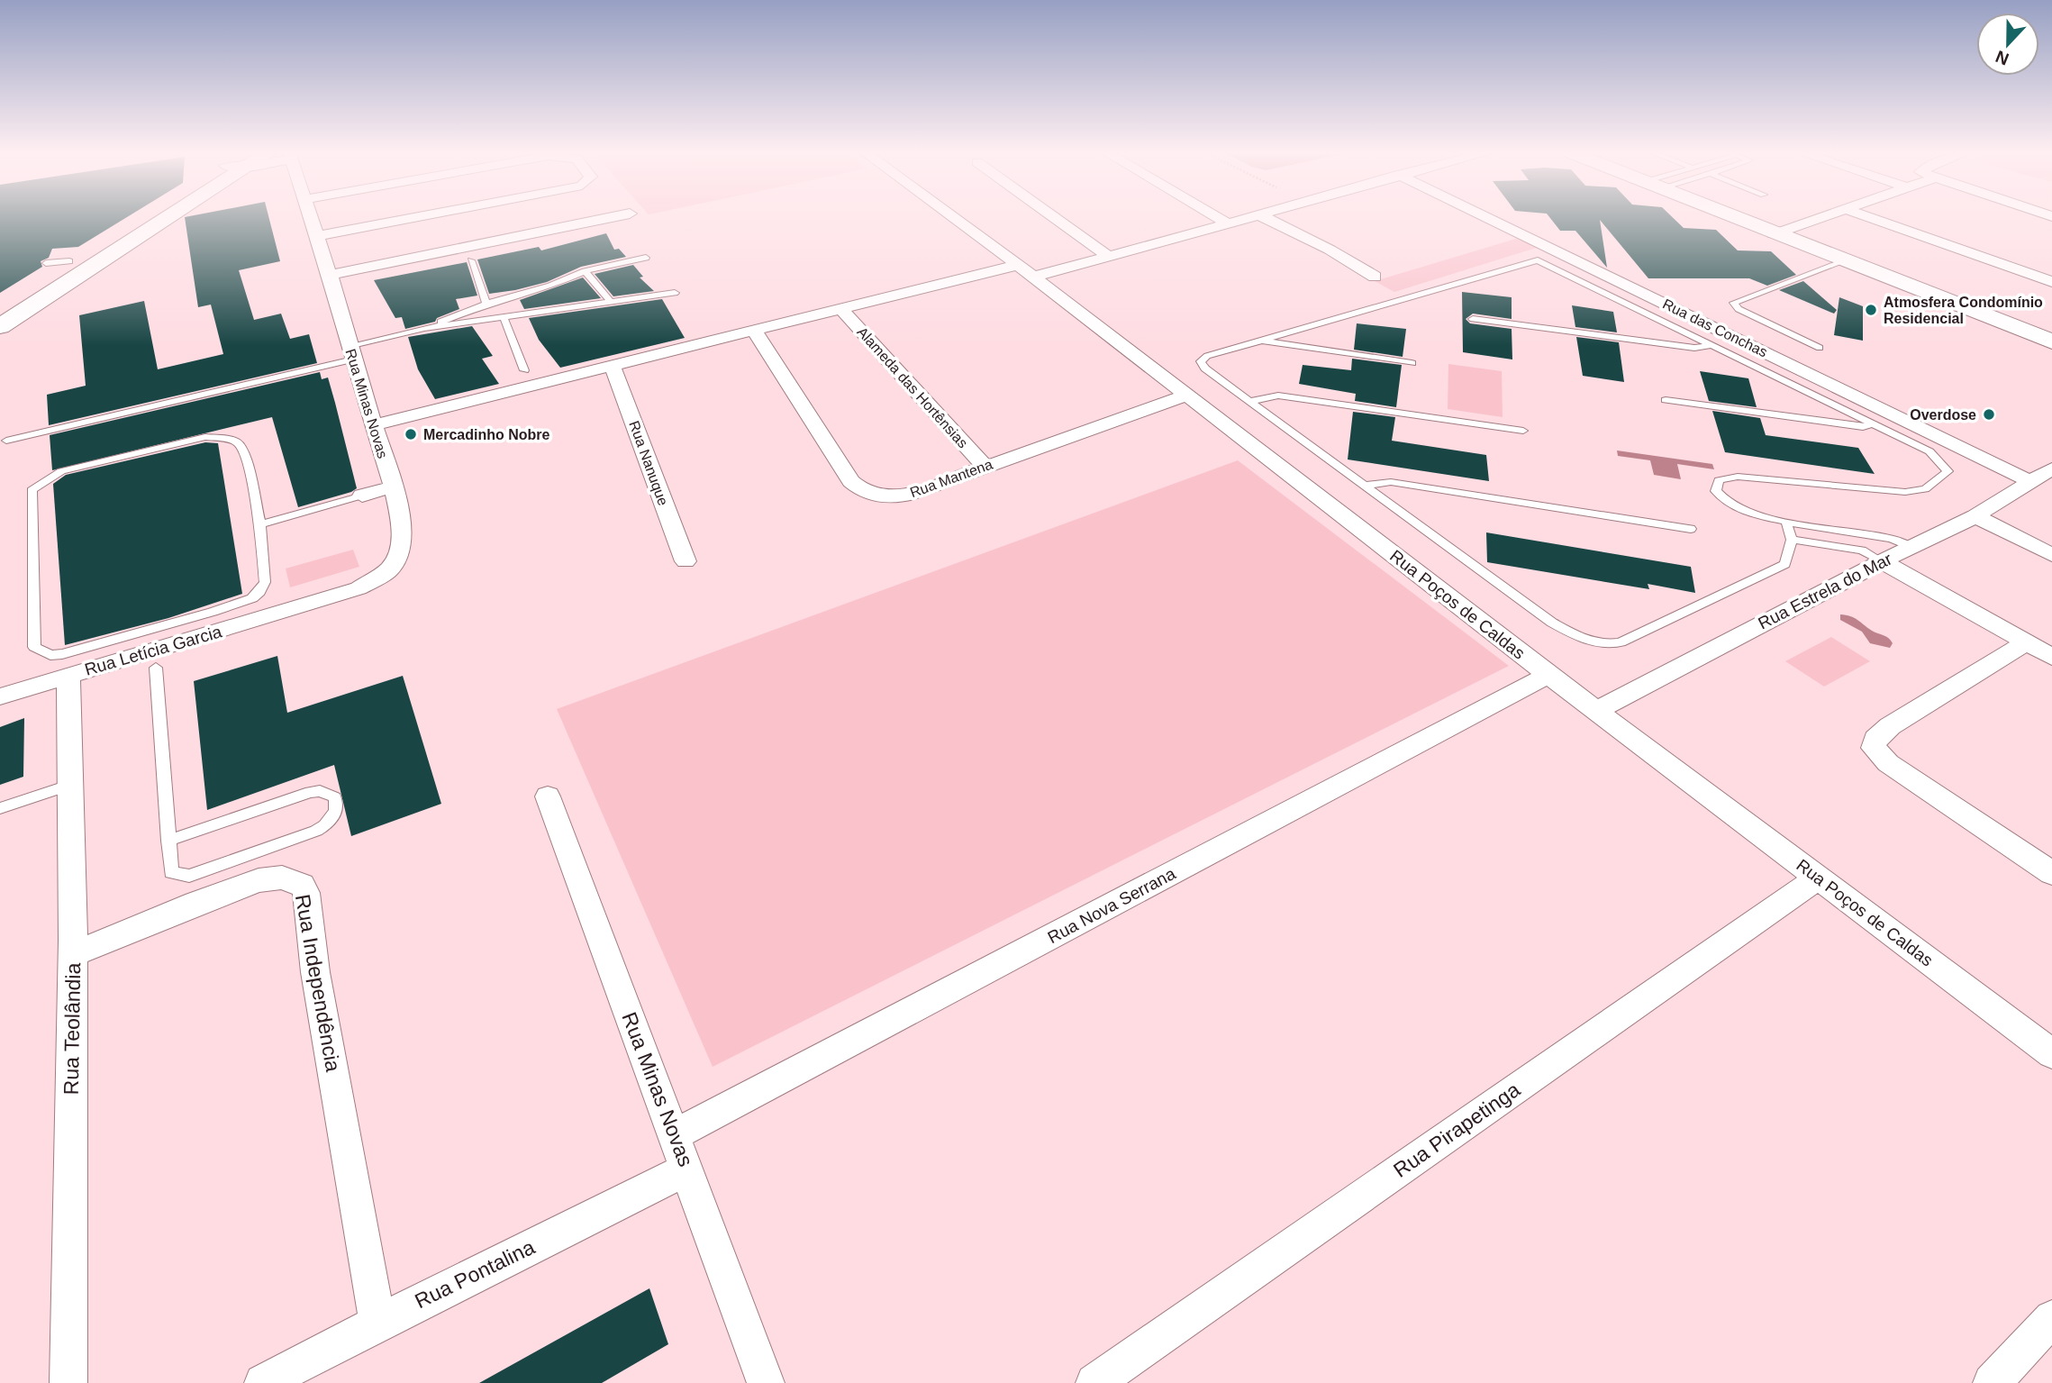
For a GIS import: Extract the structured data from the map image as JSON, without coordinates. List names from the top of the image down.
{
  "streets": {
    "street": [
      "Rua das Conchas",
      "Alameda das Hortênsias",
      "Rua Minas Novas",
      "Rua Nanuque",
      "Rua Mantena",
      "Rua Estrela do Mar",
      "Rua Poços de Caldas",
      "Rua Letícia Garcia",
      "Rua Nova Serrana",
      "Rua Independência",
      "Rua Teolândia",
      "Rua Pirapetinga",
      "Rua Pontalina"
    ]
  },
  "crossings": [
    ["Rua das Conchas", "Rua Estrela do Mar"],
    ["Alameda das Hortênsias", "Rua Mantena"],
    ["Rua Minas Novas", "Rua Letícia Garcia"],
    ["Rua Minas Novas", "Rua Nova Serrana"],
    ["Rua Minas Novas", "Rua Pontalina"],
    ["Rua Mantena", "Rua Poços de Caldas"],
    ["Rua Estrela do Mar", "Rua Poços de Caldas"],
    ["Rua Poços de Caldas", "Rua Nova Serrana"],
    ["Rua Poços de Caldas", "Rua Pirapetinga"],
    ["Rua Letícia Garcia", "Rua Teolândia"],
    ["Rua Independência", "Rua Teolândia"],
    ["Rua Independência", "Rua Pontalina"]
  ],
  "places": ["Atmosfera Condomínio Residencial", "Overdose", "Mercadinho Nobre"],
  "north": "bottom"
}
